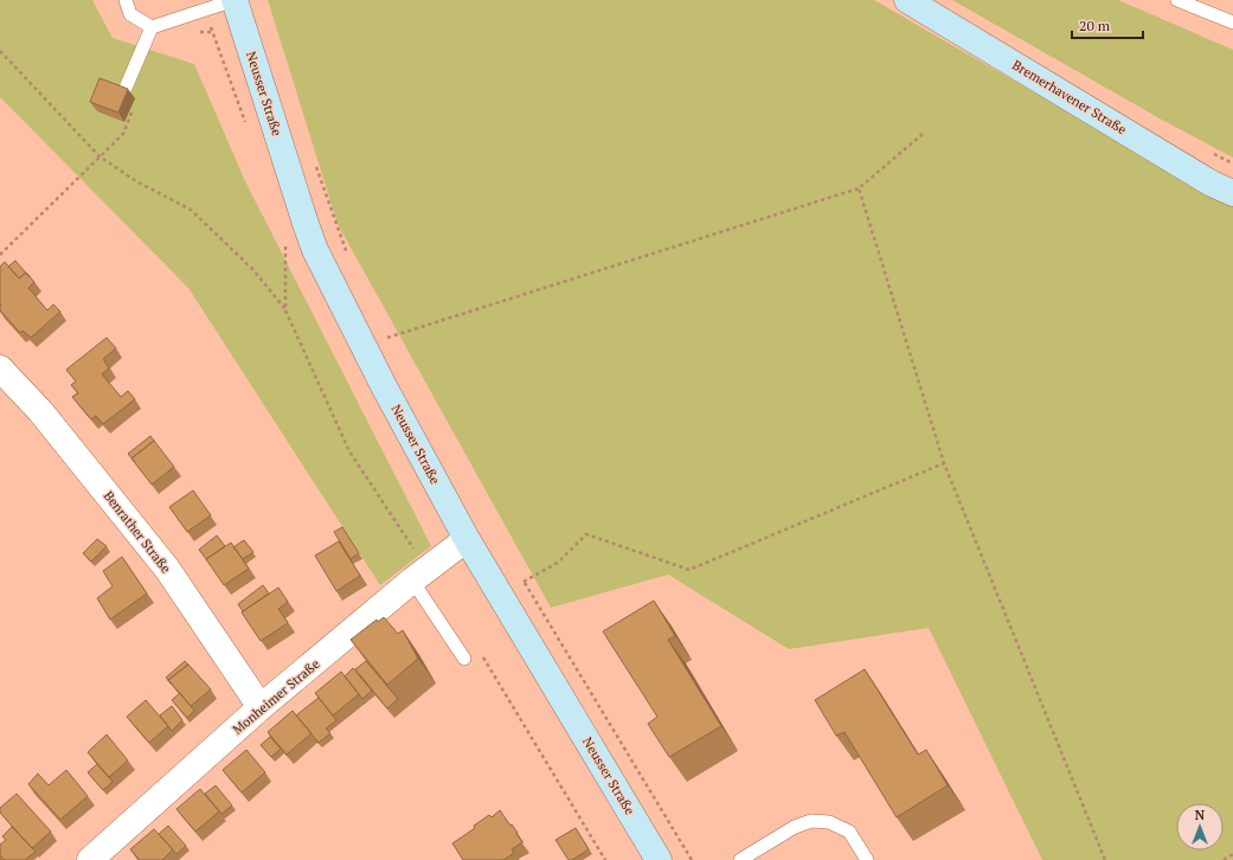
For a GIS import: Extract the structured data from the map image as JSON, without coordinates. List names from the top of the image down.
{
  "streets": {
    "main road": ["Neusser Straße", "Bremerhavener Straße"],
    "street": ["Benrather Straße", "Monheimer Straße"]
  },
  "crossings": [
    ["Neusser Straße", "Monheimer Straße"],
    ["Benrather Straße", "Monheimer Straße"]
  ],
  "scale_bar": "20 m",
  "north": "top"
}
